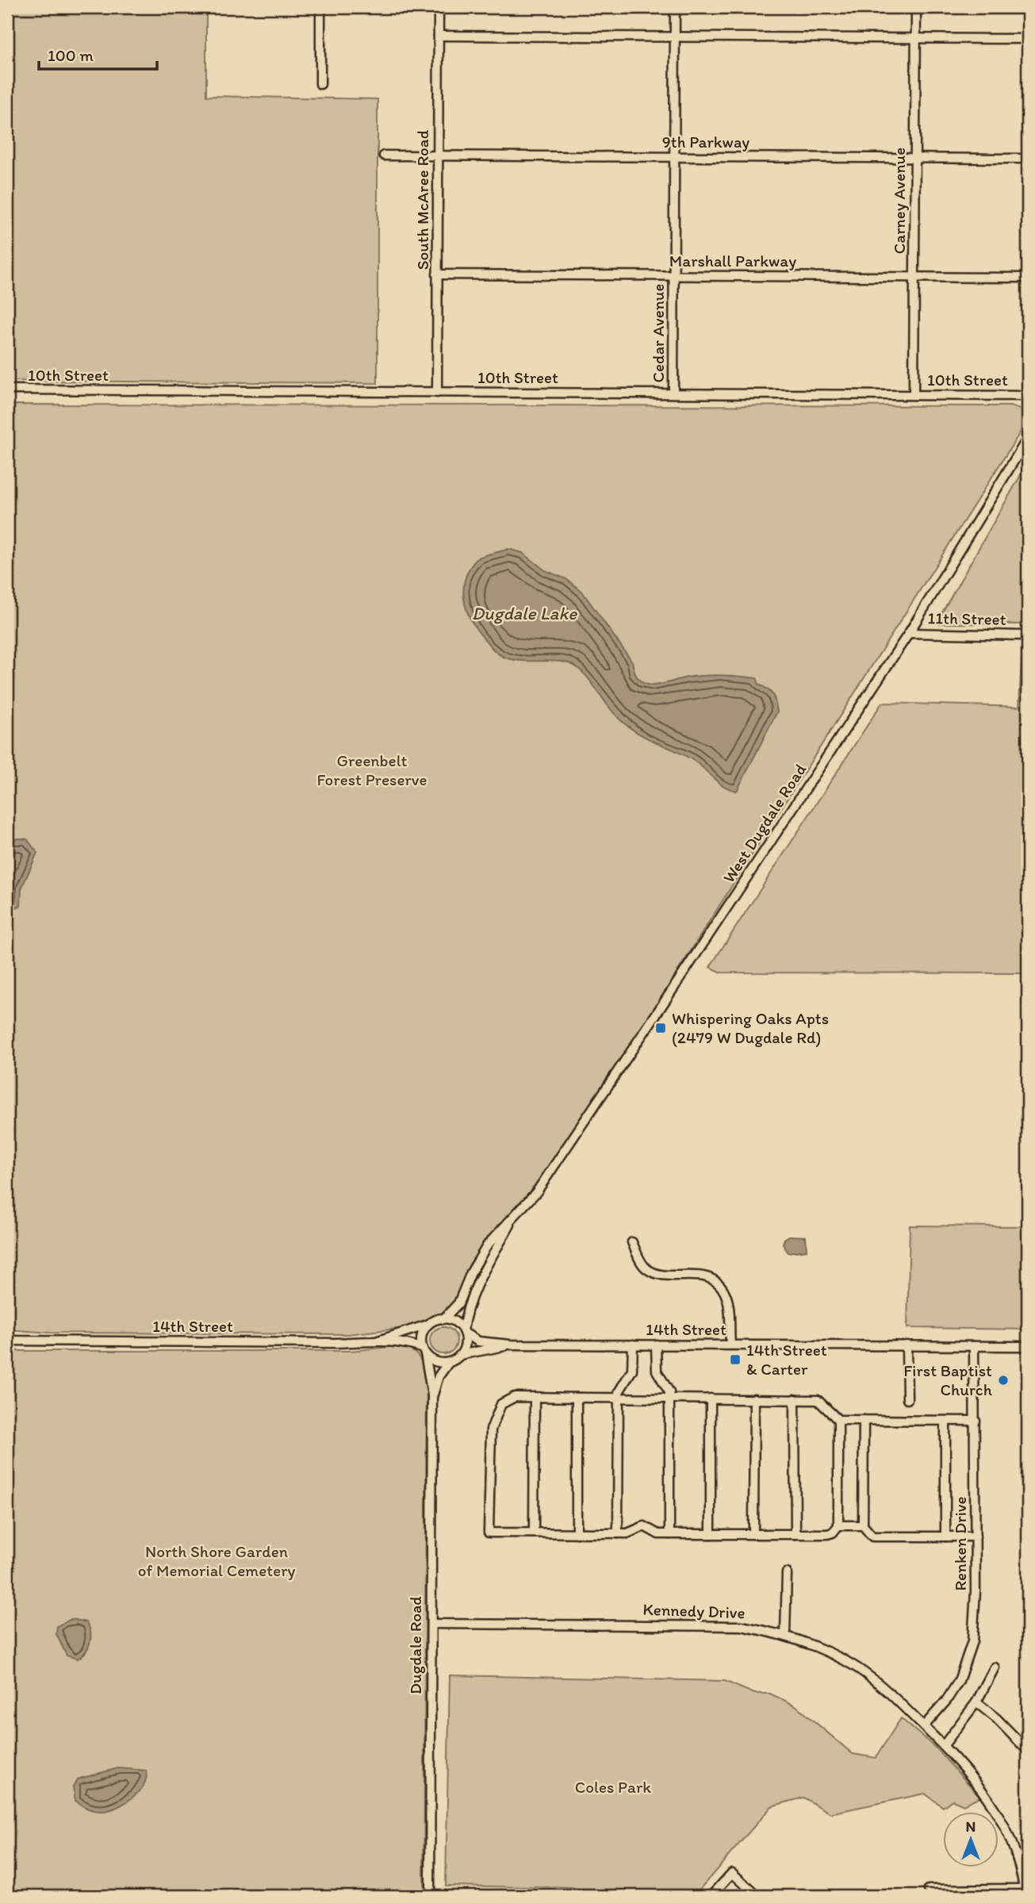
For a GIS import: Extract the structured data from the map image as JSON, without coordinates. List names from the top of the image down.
{
  "streets": {
    "street": [
      "9th Parkway",
      "South McAree Road",
      "Carney Avenue",
      "Marshall Parkway",
      "Cedar Avenue",
      "10th Street",
      "11th Street",
      "West Dugdale Road",
      "14th Street",
      "Renken Drive",
      "Kennedy Drive",
      "Dugdale Road"
    ]
  },
  "crossings": [
    ["9th Parkway", "South McAree Road"],
    ["9th Parkway", "Carney Avenue"],
    ["9th Parkway", "Cedar Avenue"],
    ["South McAree Road", "Marshall Parkway"],
    ["South McAree Road", "10th Street"],
    ["Carney Avenue", "Marshall Parkway"],
    ["Carney Avenue", "10th Street"],
    ["Marshall Parkway", "Cedar Avenue"],
    ["Cedar Avenue", "10th Street"],
    ["11th Street", "West Dugdale Road"],
    ["14th Street", "Renken Drive"],
    ["Renken Drive", "Kennedy Drive"],
    ["Kennedy Drive", "Dugdale Road"]
  ],
  "water": ["Dugdale Lake"],
  "parks": ["Greenbelt Forest Preserve", "North Shore Garden of Memorial Cemetery", "Coles Park"],
  "places": {
    "transit": ["Whispering Oaks Apts (2479 W Dugdale Rd)", "14th Street & Carter"],
    "other": ["First Baptist Church"]
  },
  "scale_bar": "100 m",
  "north": "top"
}
